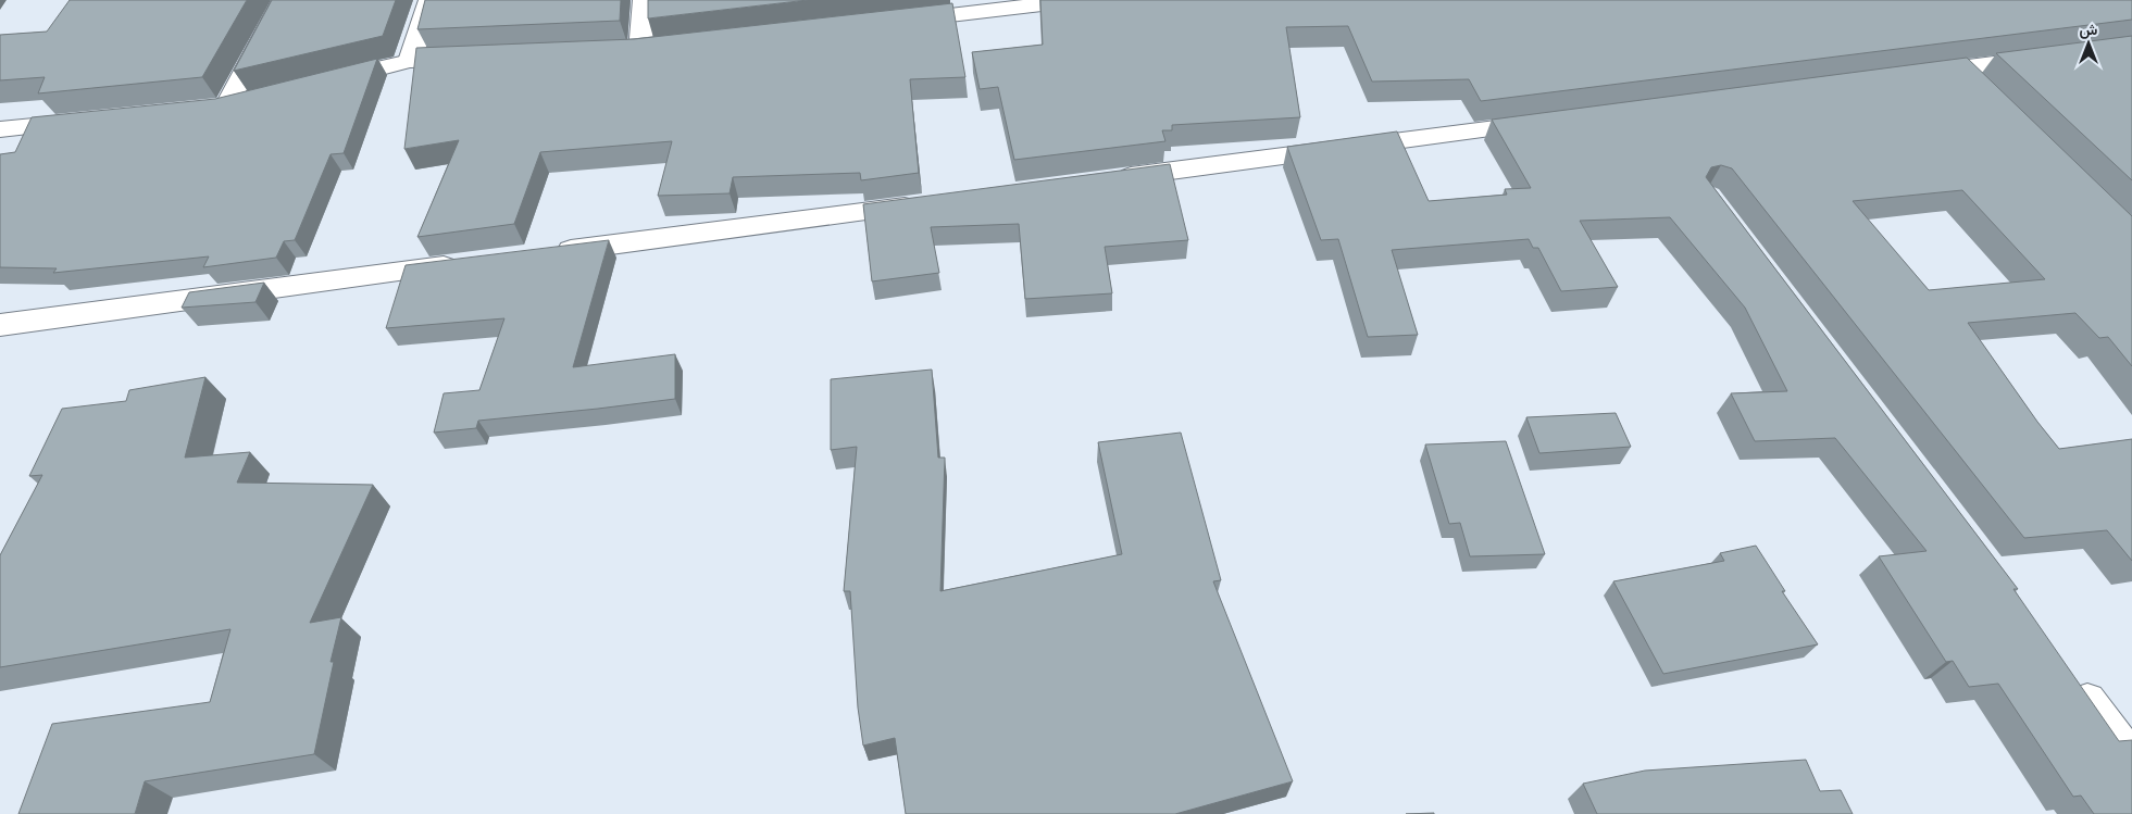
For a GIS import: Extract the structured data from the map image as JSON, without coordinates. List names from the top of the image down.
{
  "north": "top"
}
